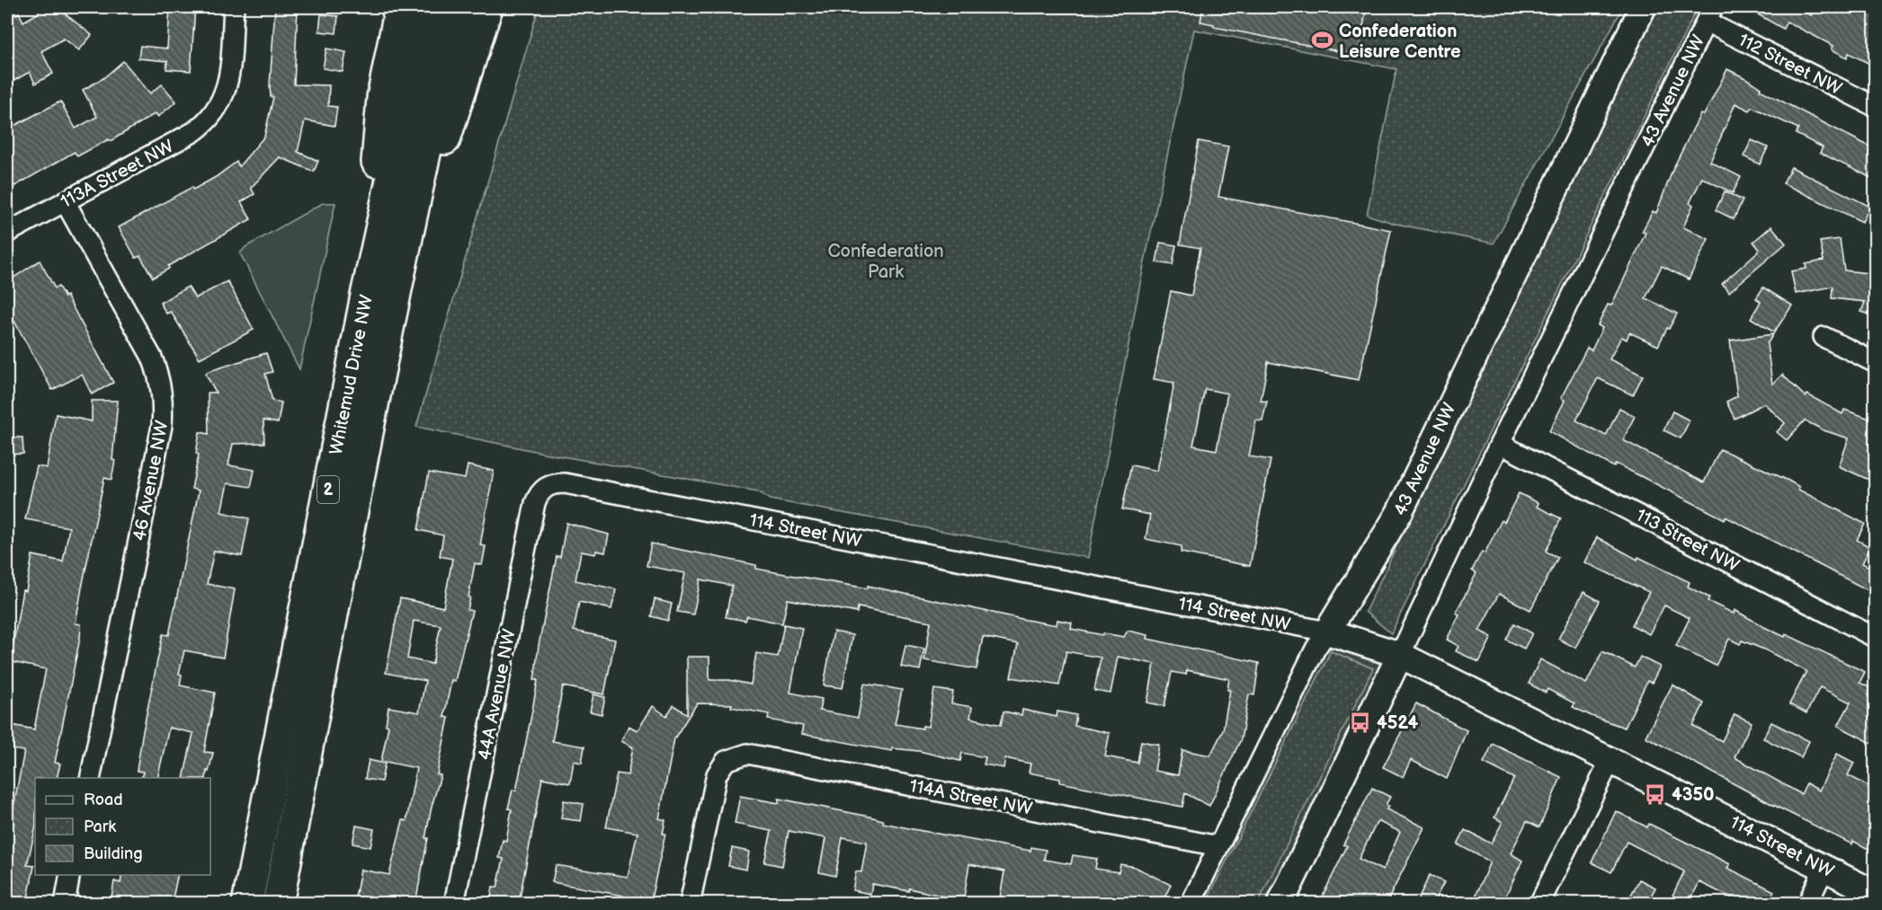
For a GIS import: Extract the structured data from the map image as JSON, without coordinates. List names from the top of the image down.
{
  "streets": {
    "highway": ["Whitemud Drive NW", "2"],
    "street": [
      "112 Street NW",
      "43 Avenue NW",
      "113A Street NW",
      "46 Avenue NW",
      "114 Street NW",
      "113 Street NW",
      "44A Avenue NW",
      "114A Street NW"
    ]
  },
  "crossings": [
    ["112 Street NW", "43 Avenue NW"],
    ["43 Avenue NW", "114 Street NW"],
    ["43 Avenue NW", "113 Street NW"],
    ["43 Avenue NW", "114A Street NW"],
    ["113A Street NW", "46 Avenue NW"],
    ["114 Street NW", "44A Avenue NW"]
  ],
  "parks": ["Confederation Park"],
  "places": {
    "sports": ["Confederation Leisure Centre"],
    "bus stop": ["4524", "4350"]
  },
  "legend": ["Road", "Park", "Building"]
}
